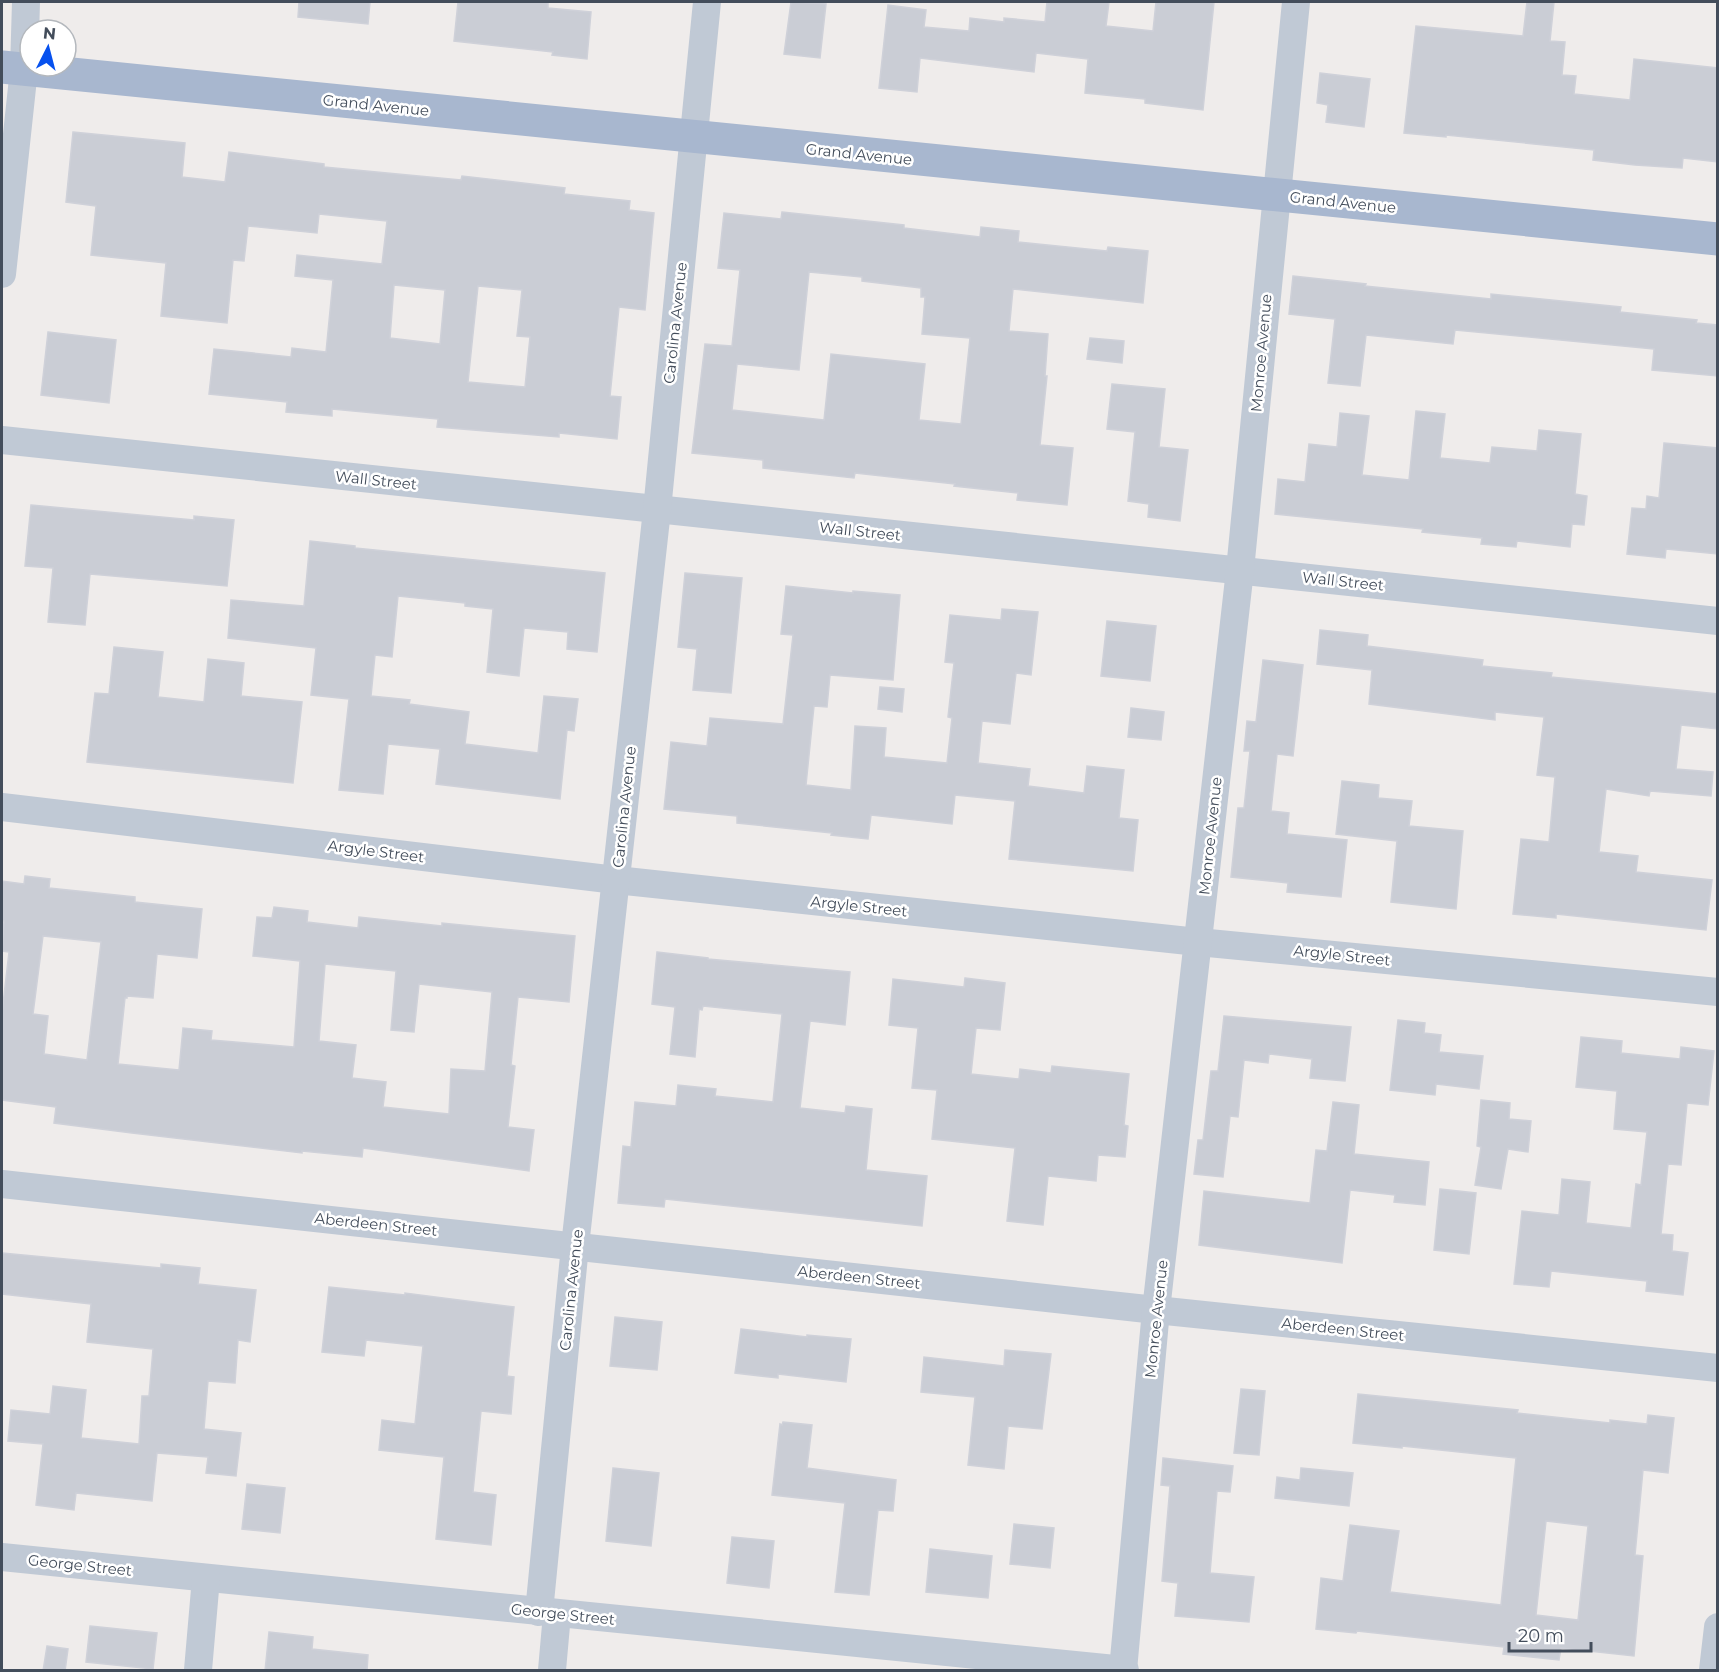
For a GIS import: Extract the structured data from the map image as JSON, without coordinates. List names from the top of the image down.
{
  "streets": {
    "main road": ["Grand Avenue"],
    "street": [
      "Carolina Avenue",
      "Monroe Avenue",
      "Wall Street",
      "Argyle Street",
      "Aberdeen Street",
      "George Street"
    ]
  },
  "crossings": [
    ["Grand Avenue", "Carolina Avenue"],
    ["Grand Avenue", "Monroe Avenue"],
    ["Carolina Avenue", "Wall Street"],
    ["Carolina Avenue", "Argyle Street"],
    ["Carolina Avenue", "Aberdeen Street"],
    ["Carolina Avenue", "George Street"],
    ["Monroe Avenue", "Wall Street"],
    ["Monroe Avenue", "Argyle Street"],
    ["Monroe Avenue", "Aberdeen Street"],
    ["Monroe Avenue", "George Street"]
  ],
  "scale_bar": "20 m",
  "north": "top"
}
